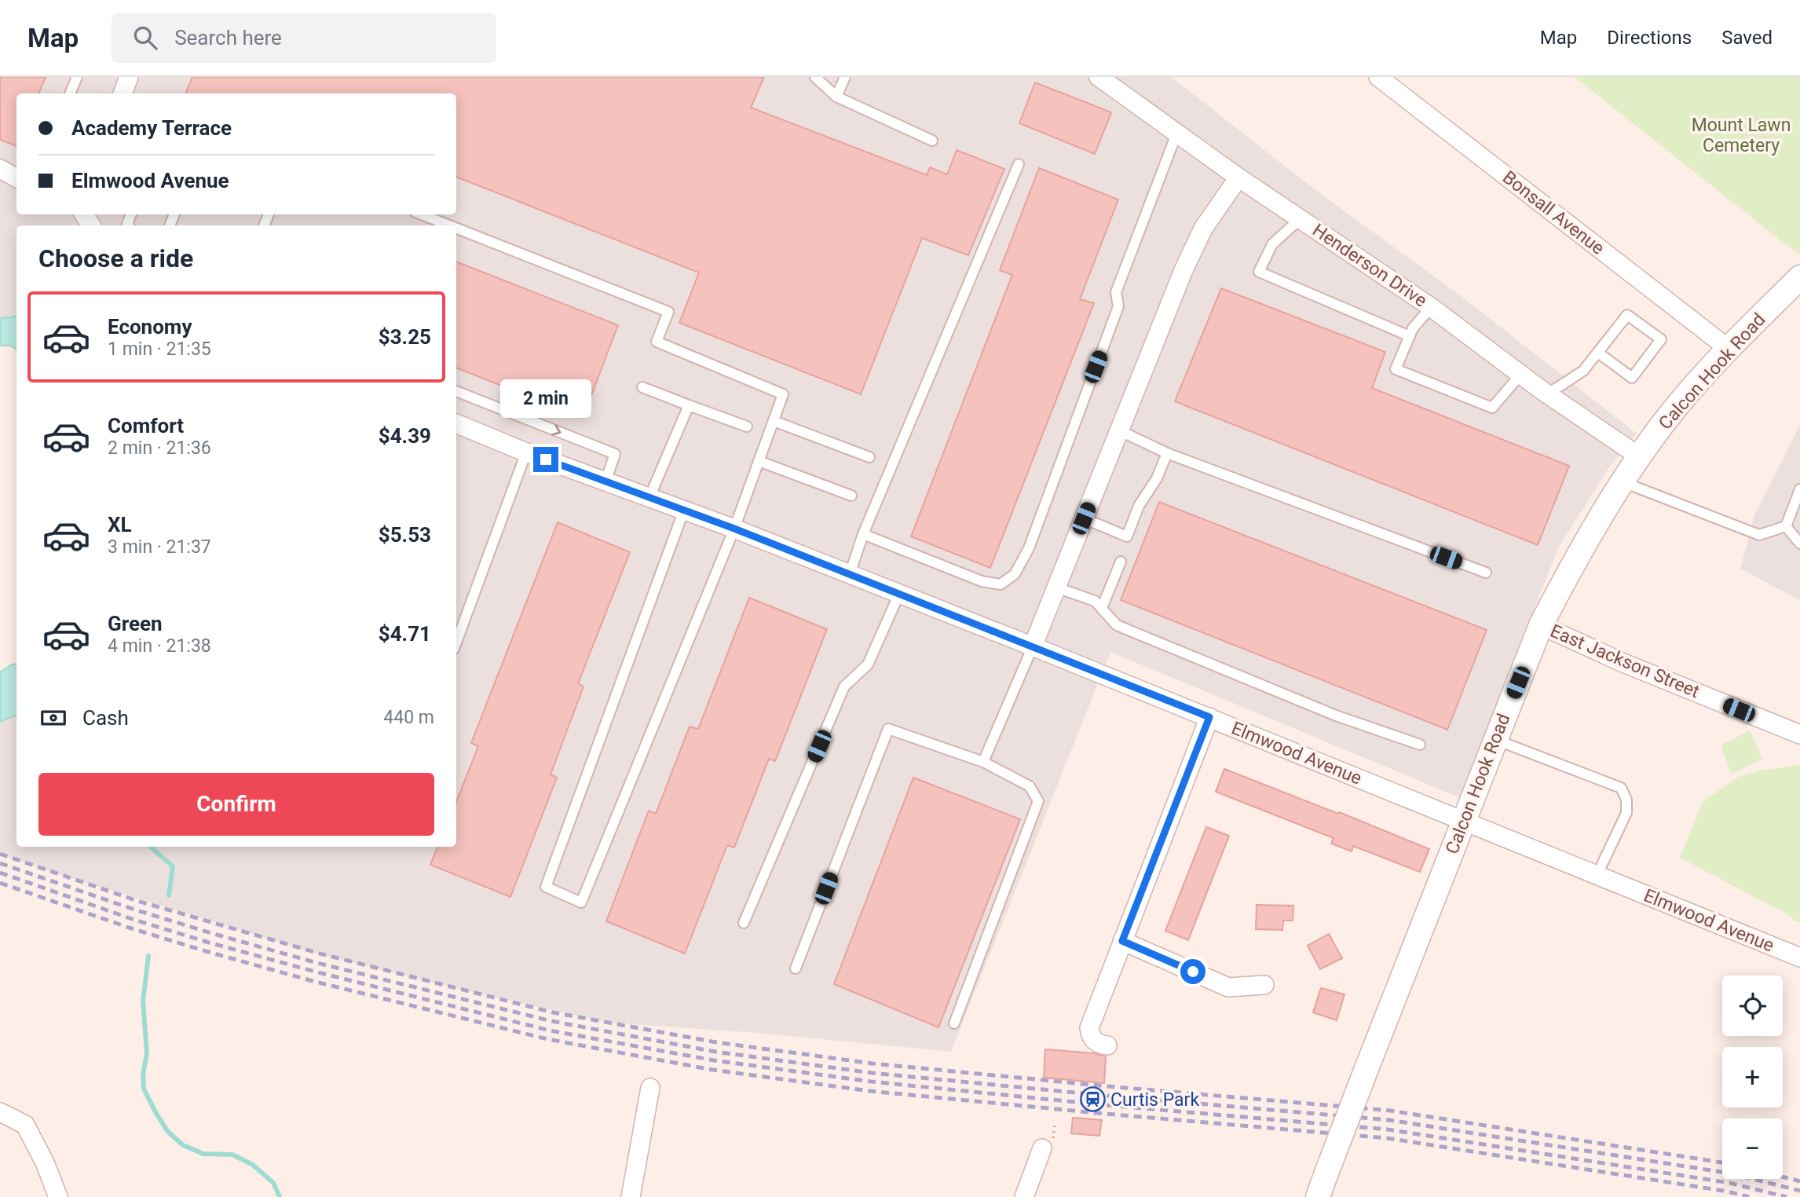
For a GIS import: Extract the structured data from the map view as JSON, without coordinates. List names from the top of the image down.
{
  "streets": {
    "street": [
      "Bonsall Avenue",
      "Henderson Drive",
      "Calcon Hook Road",
      "East Jackson Street",
      "Elmwood Avenue"
    ]
  },
  "crossings": [
    ["Bonsall Avenue", "Calcon Hook Road"],
    ["Henderson Drive", "Calcon Hook Road"],
    ["Calcon Hook Road", "East Jackson Street"],
    ["Calcon Hook Road", "Elmwood Avenue"]
  ],
  "parks": ["Mount Lawn Cemetery"],
  "places": {
    "station": ["Curtis Park"]
  },
  "page": {
    "header": "Map",
    "search": "Search here",
    "nav": ["Map", "Directions", "Saved"],
    "banner": ["Academy Terrace", "Elmwood Avenue"],
    "heading": "Choose a ride",
    "list": [
      {
        "name": "Economy",
        "note": "1 min · 21:35",
        "value": "$3.25"
      },
      {
        "name": "Comfort",
        "note": "2 min · 21:36",
        "value": "$4.39"
      },
      {
        "name": "XL",
        "note": "3 min · 21:37",
        "value": "$5.53"
      },
      {
        "name": "Green",
        "note": "4 min · 21:38",
        "value": "$4.71"
      }
    ],
    "bubble": "2 min",
    "pay": ["Cash", "440 m"],
    "buttons": "Confirm",
    "map_buttons": ["+", "−"]
  }
}
